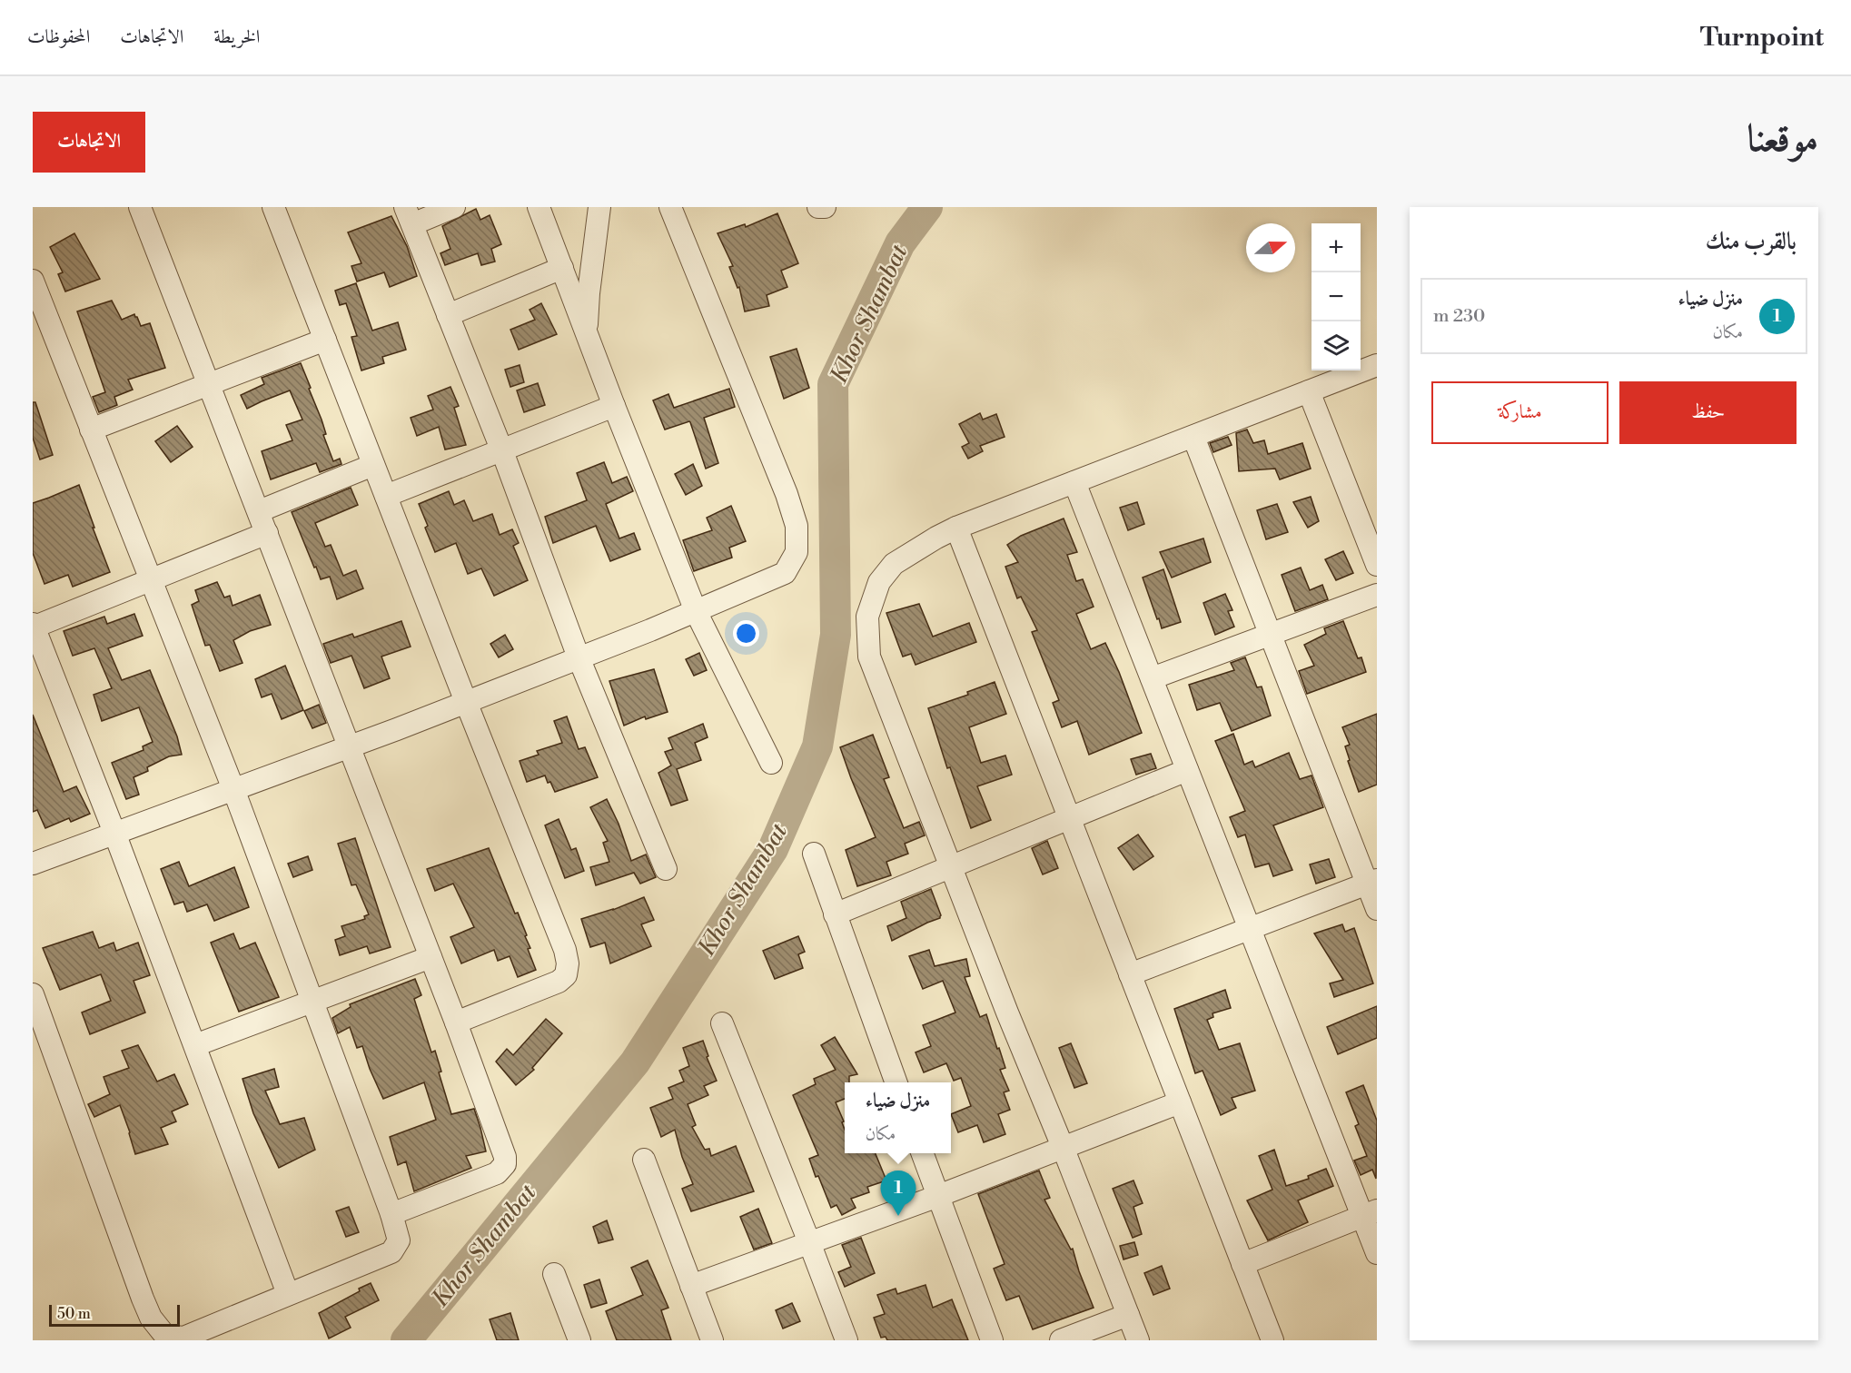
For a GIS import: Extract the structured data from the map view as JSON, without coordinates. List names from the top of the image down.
{
  "water": ["Khor Shambat"],
  "scale_bar": "50 m",
  "north": "right",
  "page": {
    "header": "Turnpoint",
    "nav": ["الخريطة", "الاتجاهات", "المحفوظات"],
    "title": "موقعنا",
    "buttons": [
      "الاتجاهات",
      ["حفظ", "مشاركة"]
    ],
    "heading": "بالقرب منك",
    "map_buttons": ["+", "−"],
    "list": [
      {
        "mark": "1",
        "name": "منزل ضياء",
        "note": "مكان",
        "value": "230 m"
      }
    ],
    "popup": ["منزل ضياء", "مكان"],
    "pins": "1",
    "scale": "50 m"
  }
}
